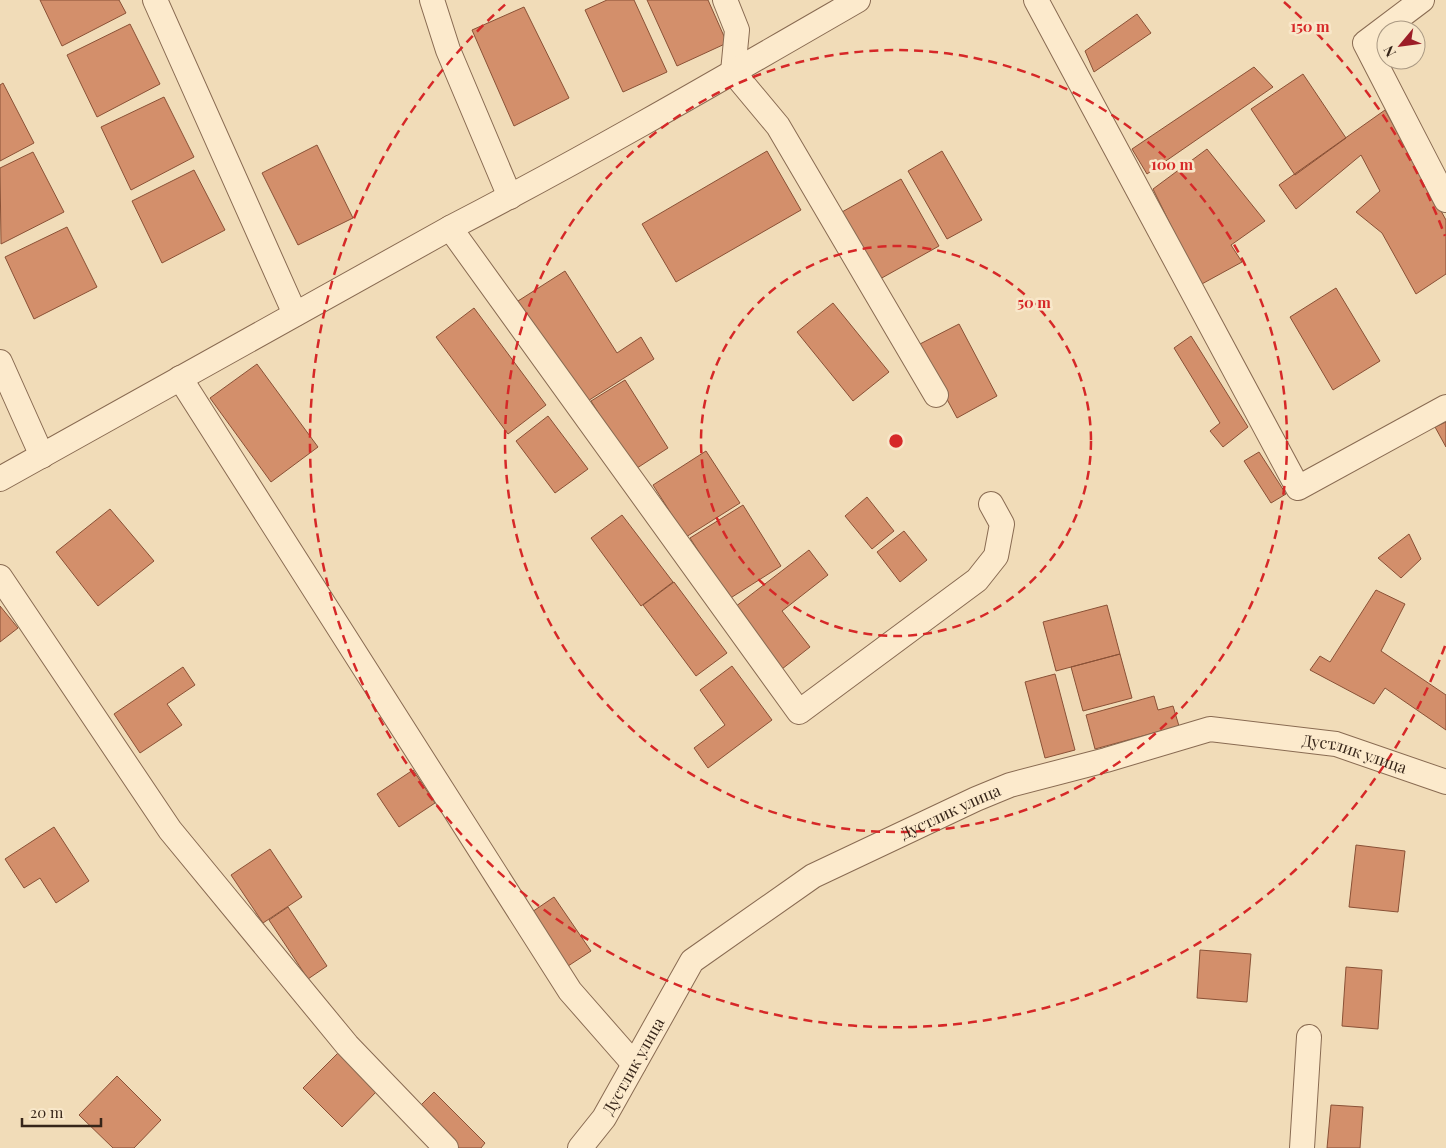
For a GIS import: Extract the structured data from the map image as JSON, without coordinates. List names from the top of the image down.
{
  "streets": {
    "street": ["Дустлик улица"]
  },
  "scale_bar": "20 m",
  "north": "bottom left",
  "rings": ["150 m", "100 m", "50 m"]
}
